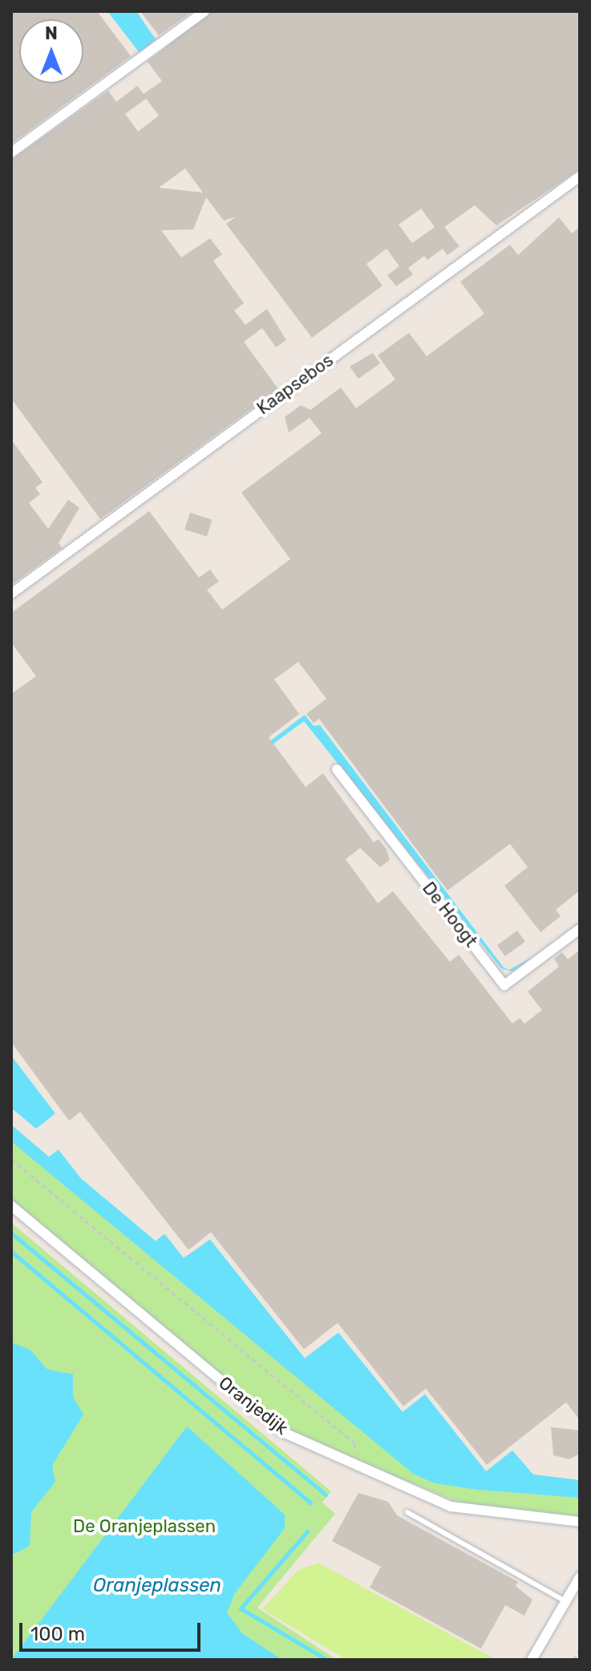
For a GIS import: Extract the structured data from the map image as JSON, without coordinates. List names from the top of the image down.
{
  "streets": {
    "street": ["Kaapsebos", "De Hoogt", "Oranjedijk"]
  },
  "water": ["Oranjeplassen"],
  "parks": ["De Oranjeplassen"],
  "scale_bar": "100 m",
  "north": "top"
}
